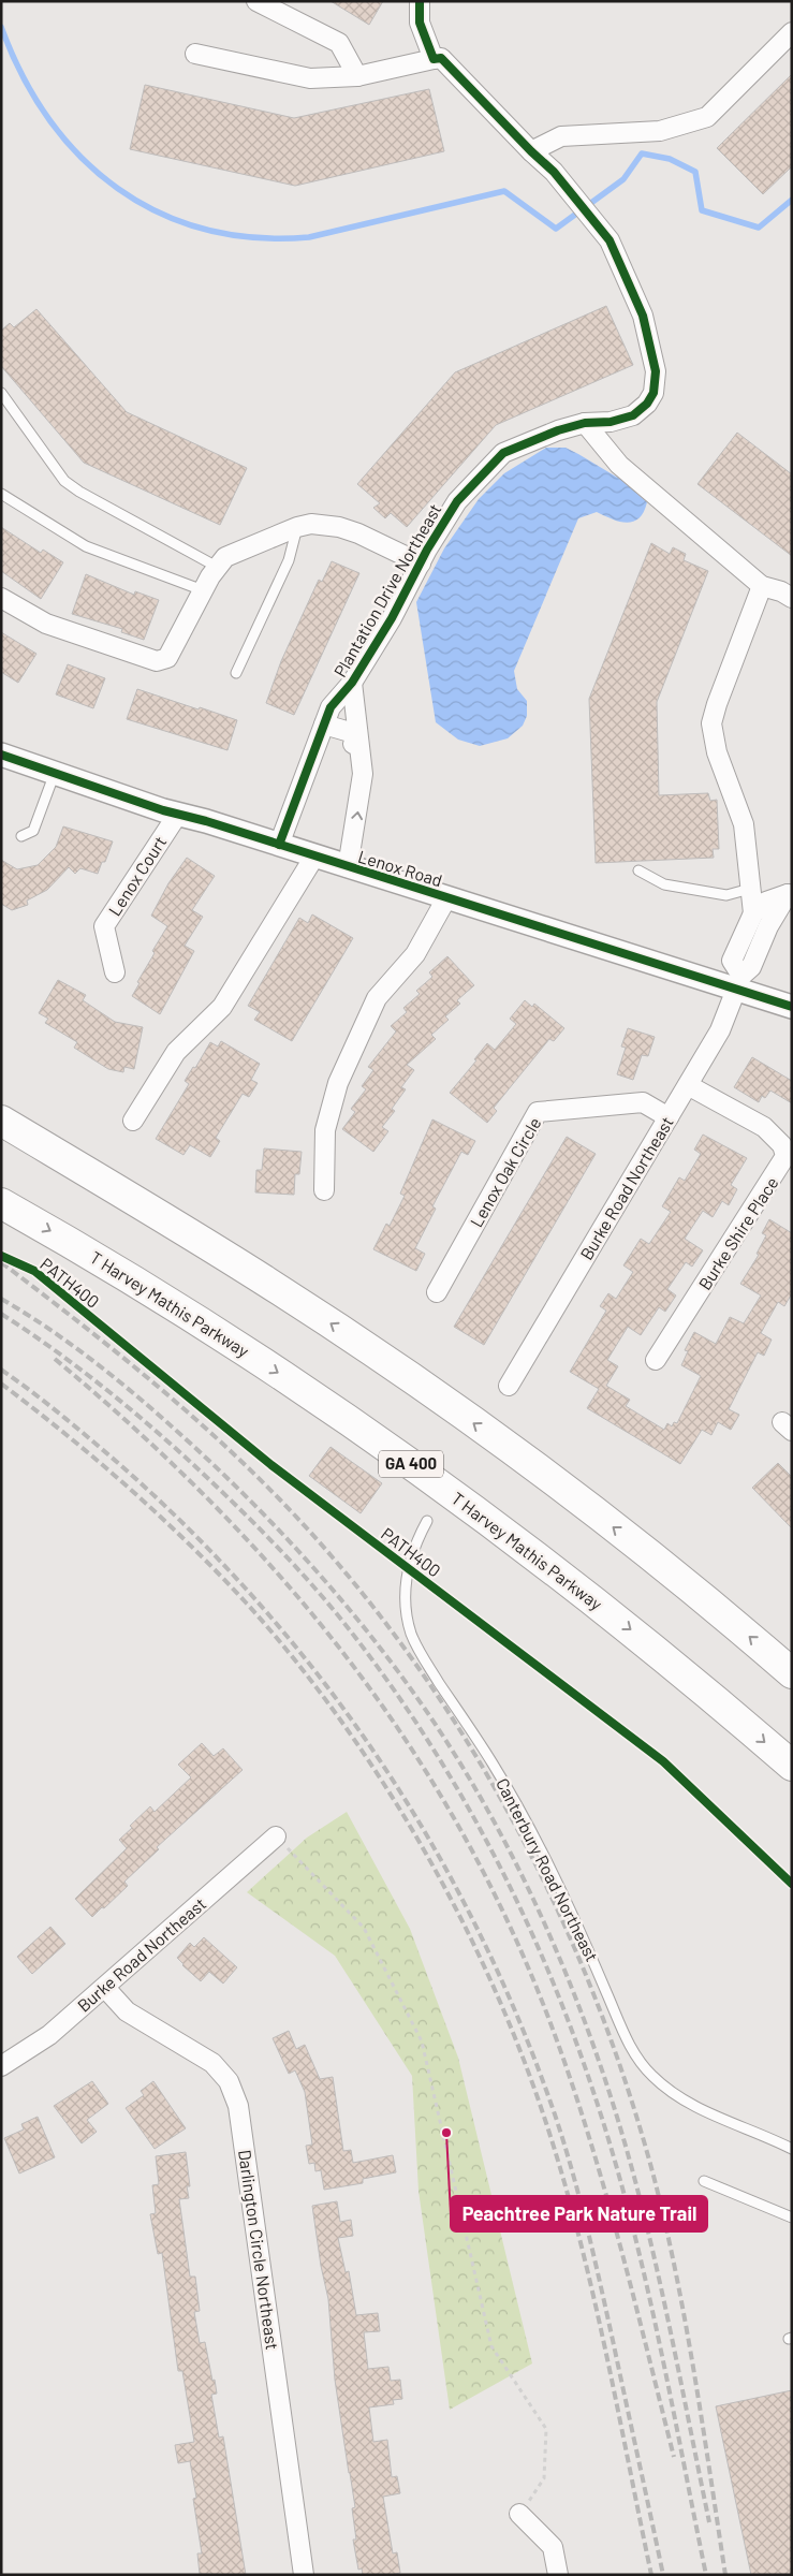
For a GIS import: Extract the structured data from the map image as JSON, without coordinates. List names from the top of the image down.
{
  "streets": {
    "highway": ["T Harvey Mathis Parkway", "GA 400"],
    "street": [
      "Plantation Drive Northeast",
      "Lenox Road",
      "Lenox Court",
      "Lenox Oak Circle",
      "Burke Road Northeast",
      "Burke Shire Place",
      "Darlington Circle Northeast"
    ],
    "lane": ["Canterbury Road Northeast"],
    "cycle path": ["PATH400"]
  },
  "crossings": [
    ["Plantation Drive Northeast", "Lenox Road"],
    ["Lenox Road", "Lenox Court"],
    ["Lenox Road", "Burke Road Northeast"],
    ["Lenox Oak Circle", "Burke Road Northeast"],
    ["Burke Road Northeast", "Burke Shire Place"],
    ["Burke Road Northeast", "Darlington Circle Northeast"]
  ],
  "places": ["Peachtree Park Nature Trail"]
}
